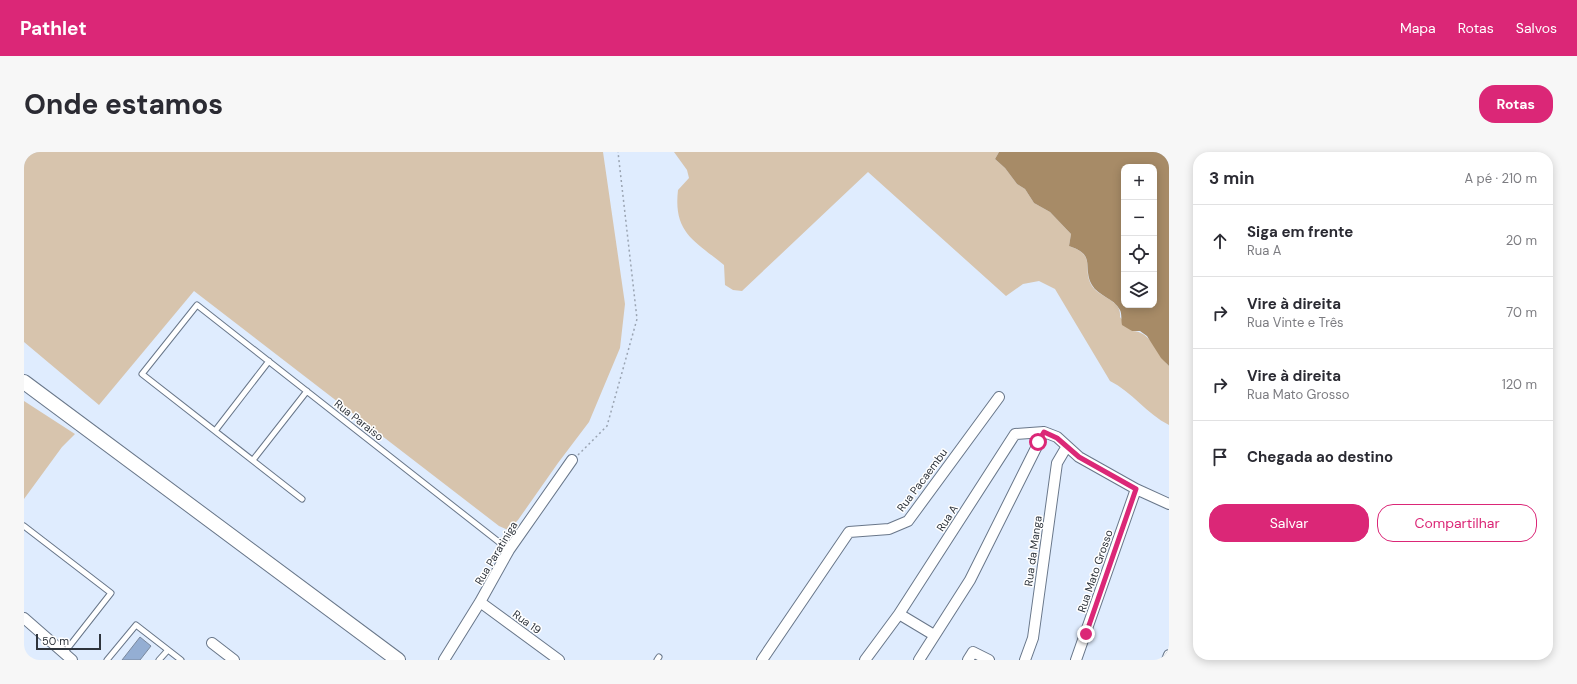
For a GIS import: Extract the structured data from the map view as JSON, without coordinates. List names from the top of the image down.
{
  "streets": {
    "street": [
      "Rua Pacaembu",
      "Rua A",
      "Rua da Manga",
      "Rua Paratiniga",
      "Rua Mato Grosso",
      "Rua 19"
    ],
    "lane": ["Rua Paraiso"]
  },
  "crossings": [
    ["Rua Paraiso", "Rua Paratiniga"],
    ["Rua Paratiniga", "Rua 19"]
  ],
  "scale_bar": "50 m",
  "page": {
    "header": "Pathlet",
    "nav": ["Mapa", "Rotas", "Salvos"],
    "buttons": [
      "Rotas",
      ["Salvar", "Compartilhar"]
    ],
    "title": "Onde estamos",
    "heading": ["3 min", "A pé · 210 m"],
    "map_buttons": ["+", "−"],
    "list": [
      ["Siga em frente", "Rua A", "20 m"],
      ["Vire à direita", "Rua Vinte e Três", "70 m"],
      ["Vire à direita", "Rua Mato Grosso", "120 m"],
      "Chegada ao destino"
    ],
    "scale": "50 m"
  }
}
